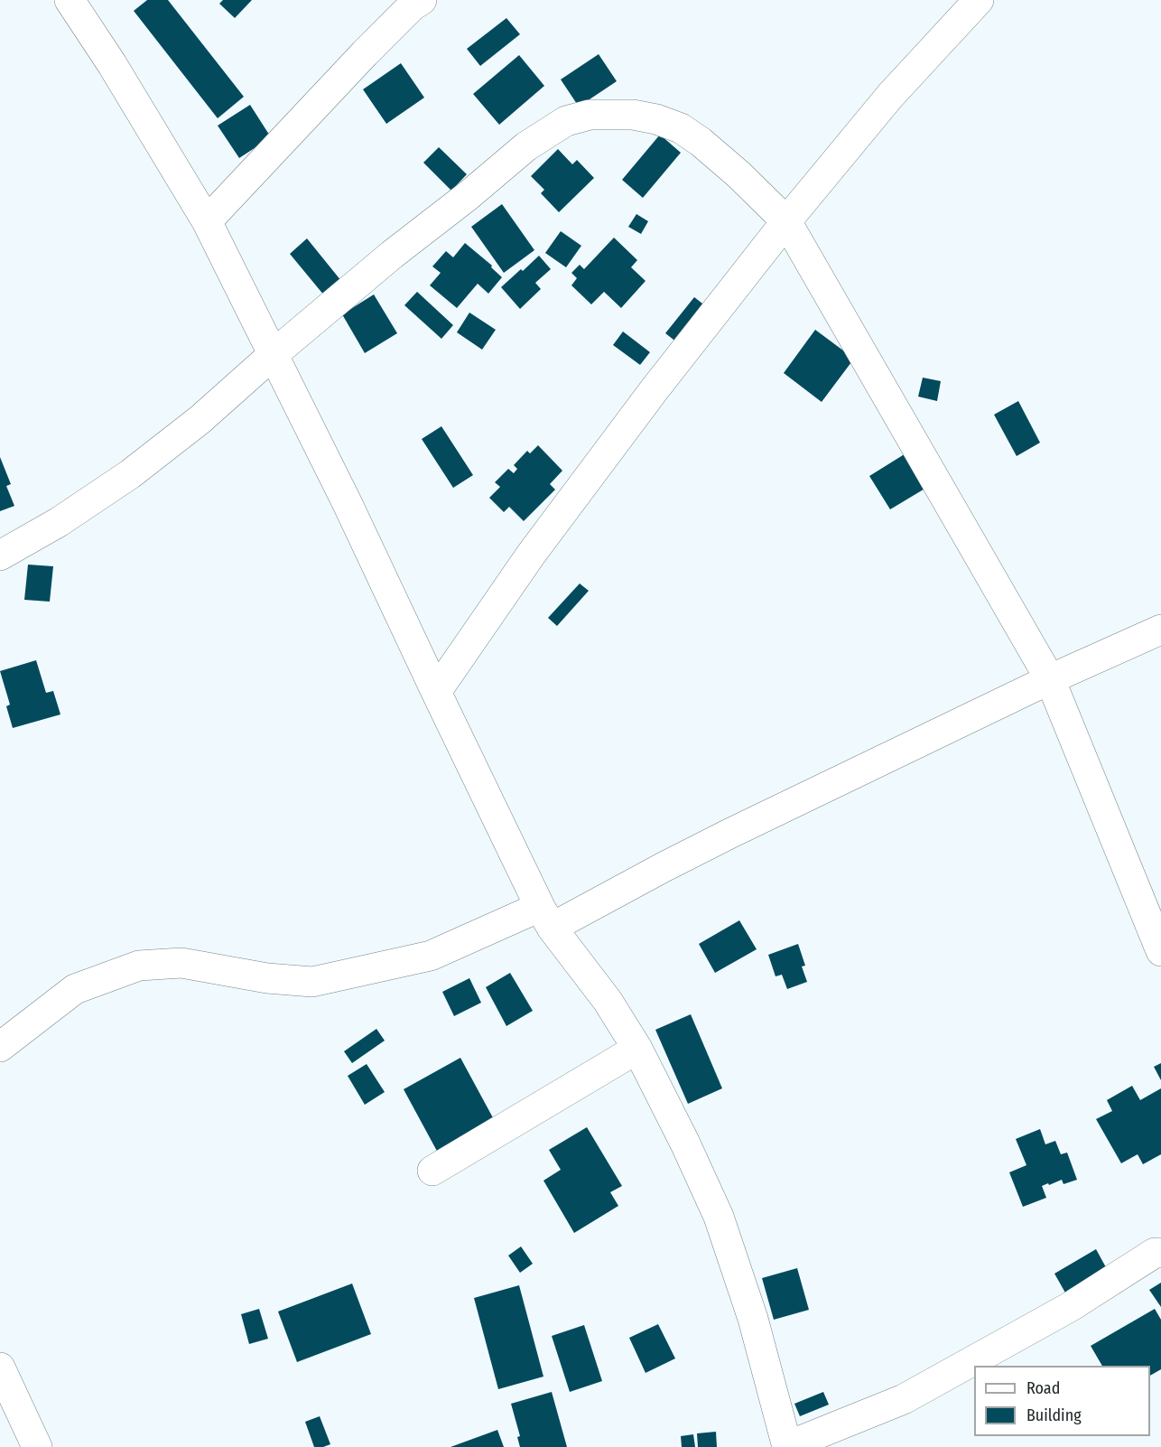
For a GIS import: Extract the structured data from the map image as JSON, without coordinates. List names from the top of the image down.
{
  "legend": ["Road", "Building"]
}
